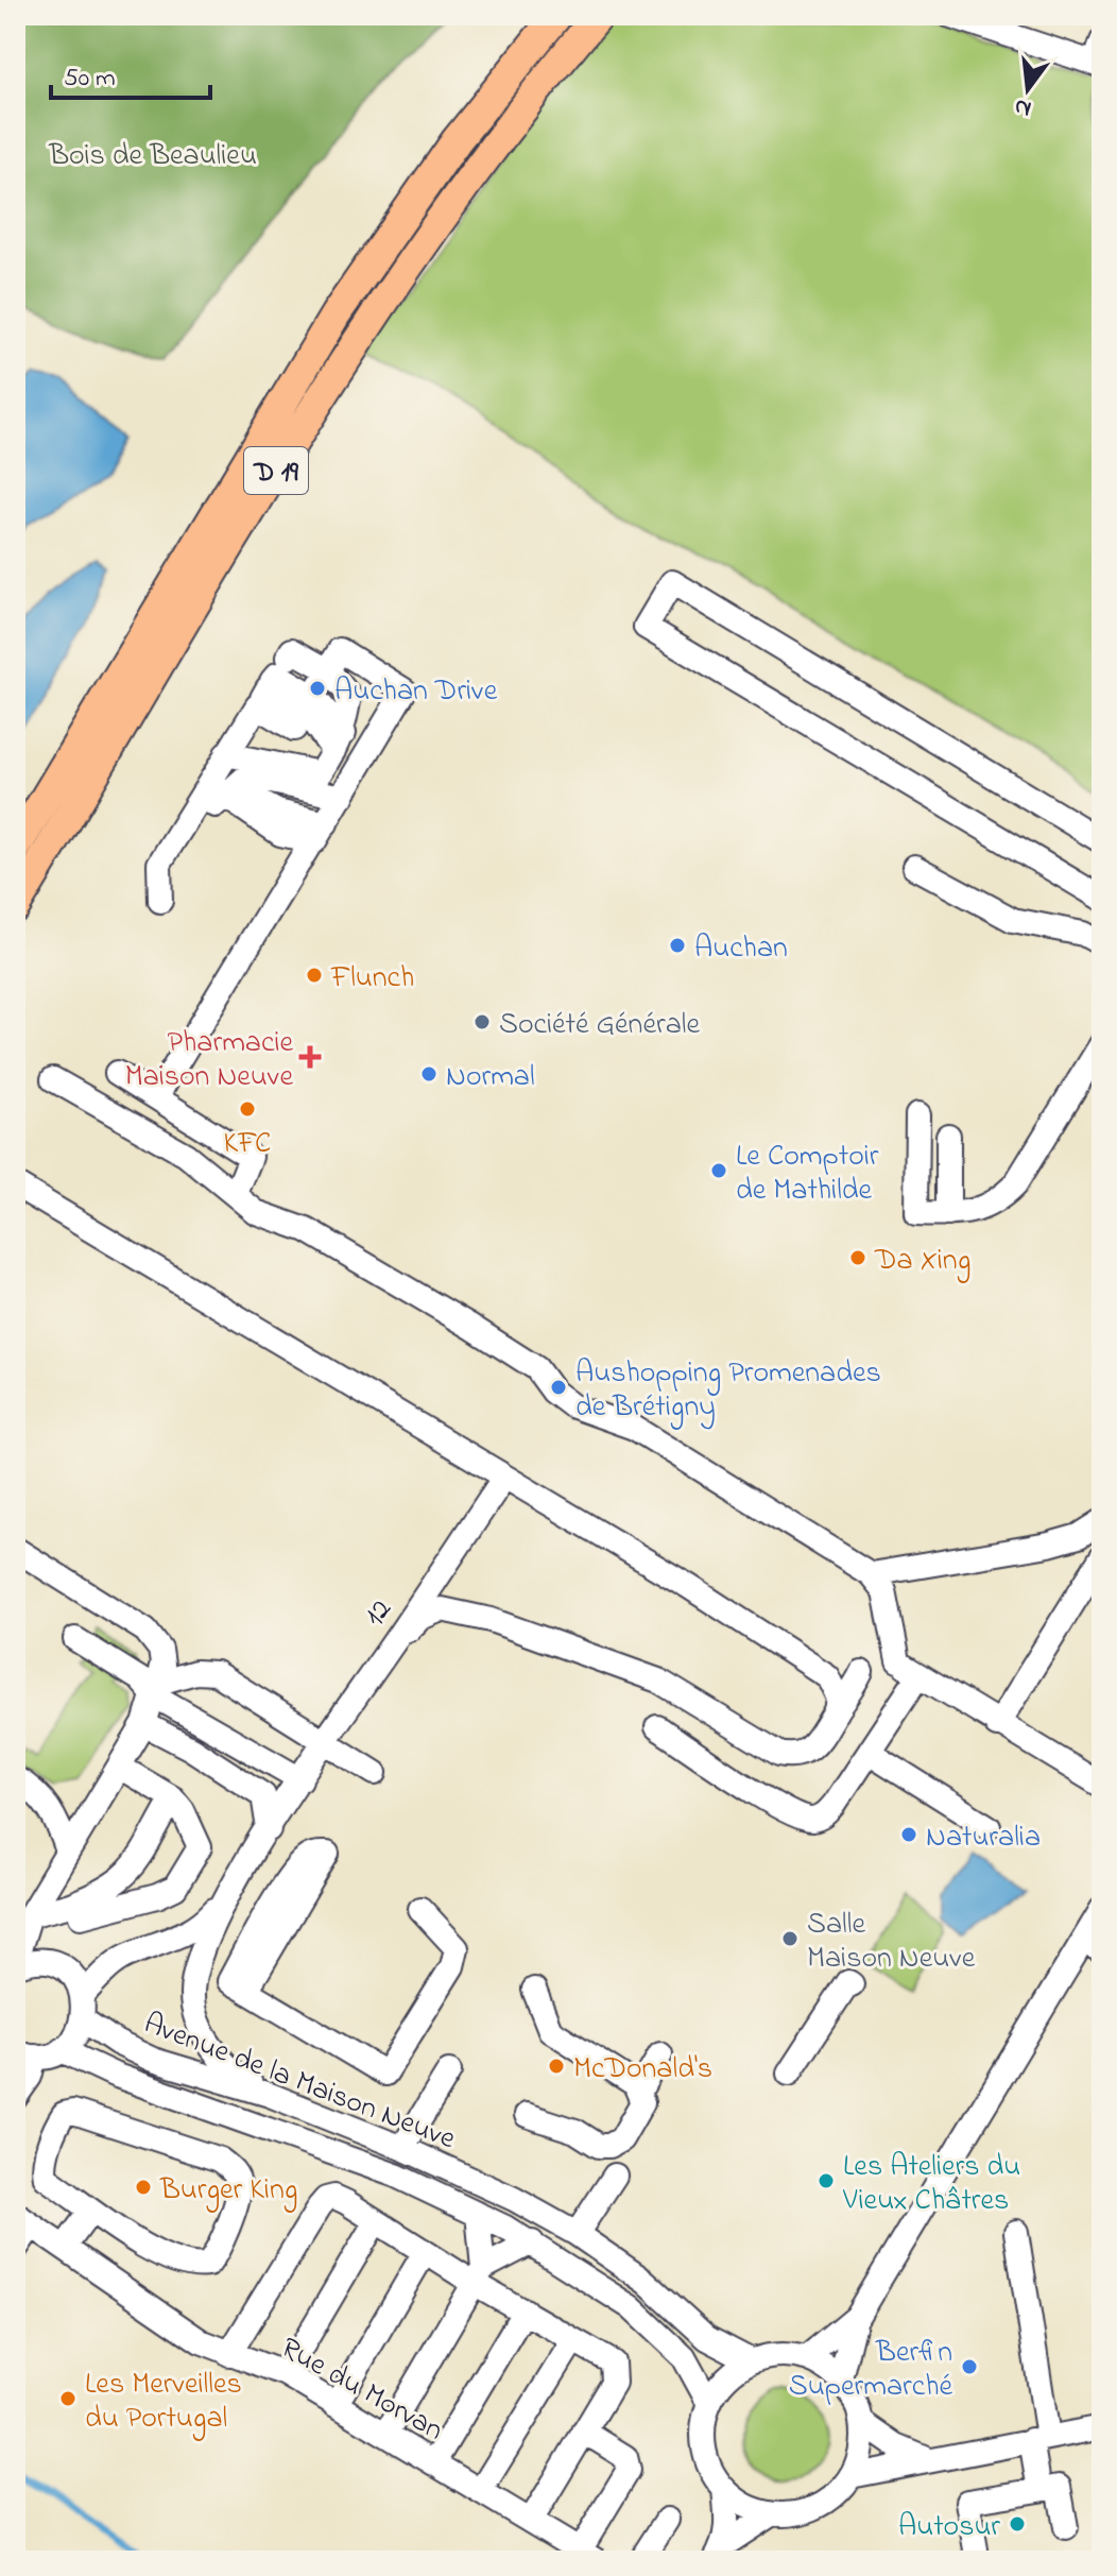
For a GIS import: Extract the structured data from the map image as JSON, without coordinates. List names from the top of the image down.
{
  "streets": {
    "main road": ["D 19"],
    "street": ["12", "Avenue de la Maison Neuve", "Rue du Morvan"]
  },
  "parks": ["Bois de Beaulieu"],
  "places": {
    "other": [
      "Auchan Drive",
      "Auchan",
      "Flunch",
      "Société Générale",
      "Normal",
      "KFC",
      "Le Comptoir de Mathilde",
      "Da Xing",
      "Aushopping Promenades de Brétigny",
      "Naturalia",
      "Salle Maison Neuve",
      "McDonald's",
      "Les Ateliers du Vieux Châtres",
      "Burger King",
      "Berfin Supermarché",
      "Les Merveilles du Portugal",
      "Autosur"
    ],
    "health": ["Pharmacie Maison Neuve"]
  },
  "scale_bar": "50 m",
  "north": "bottom"
}
